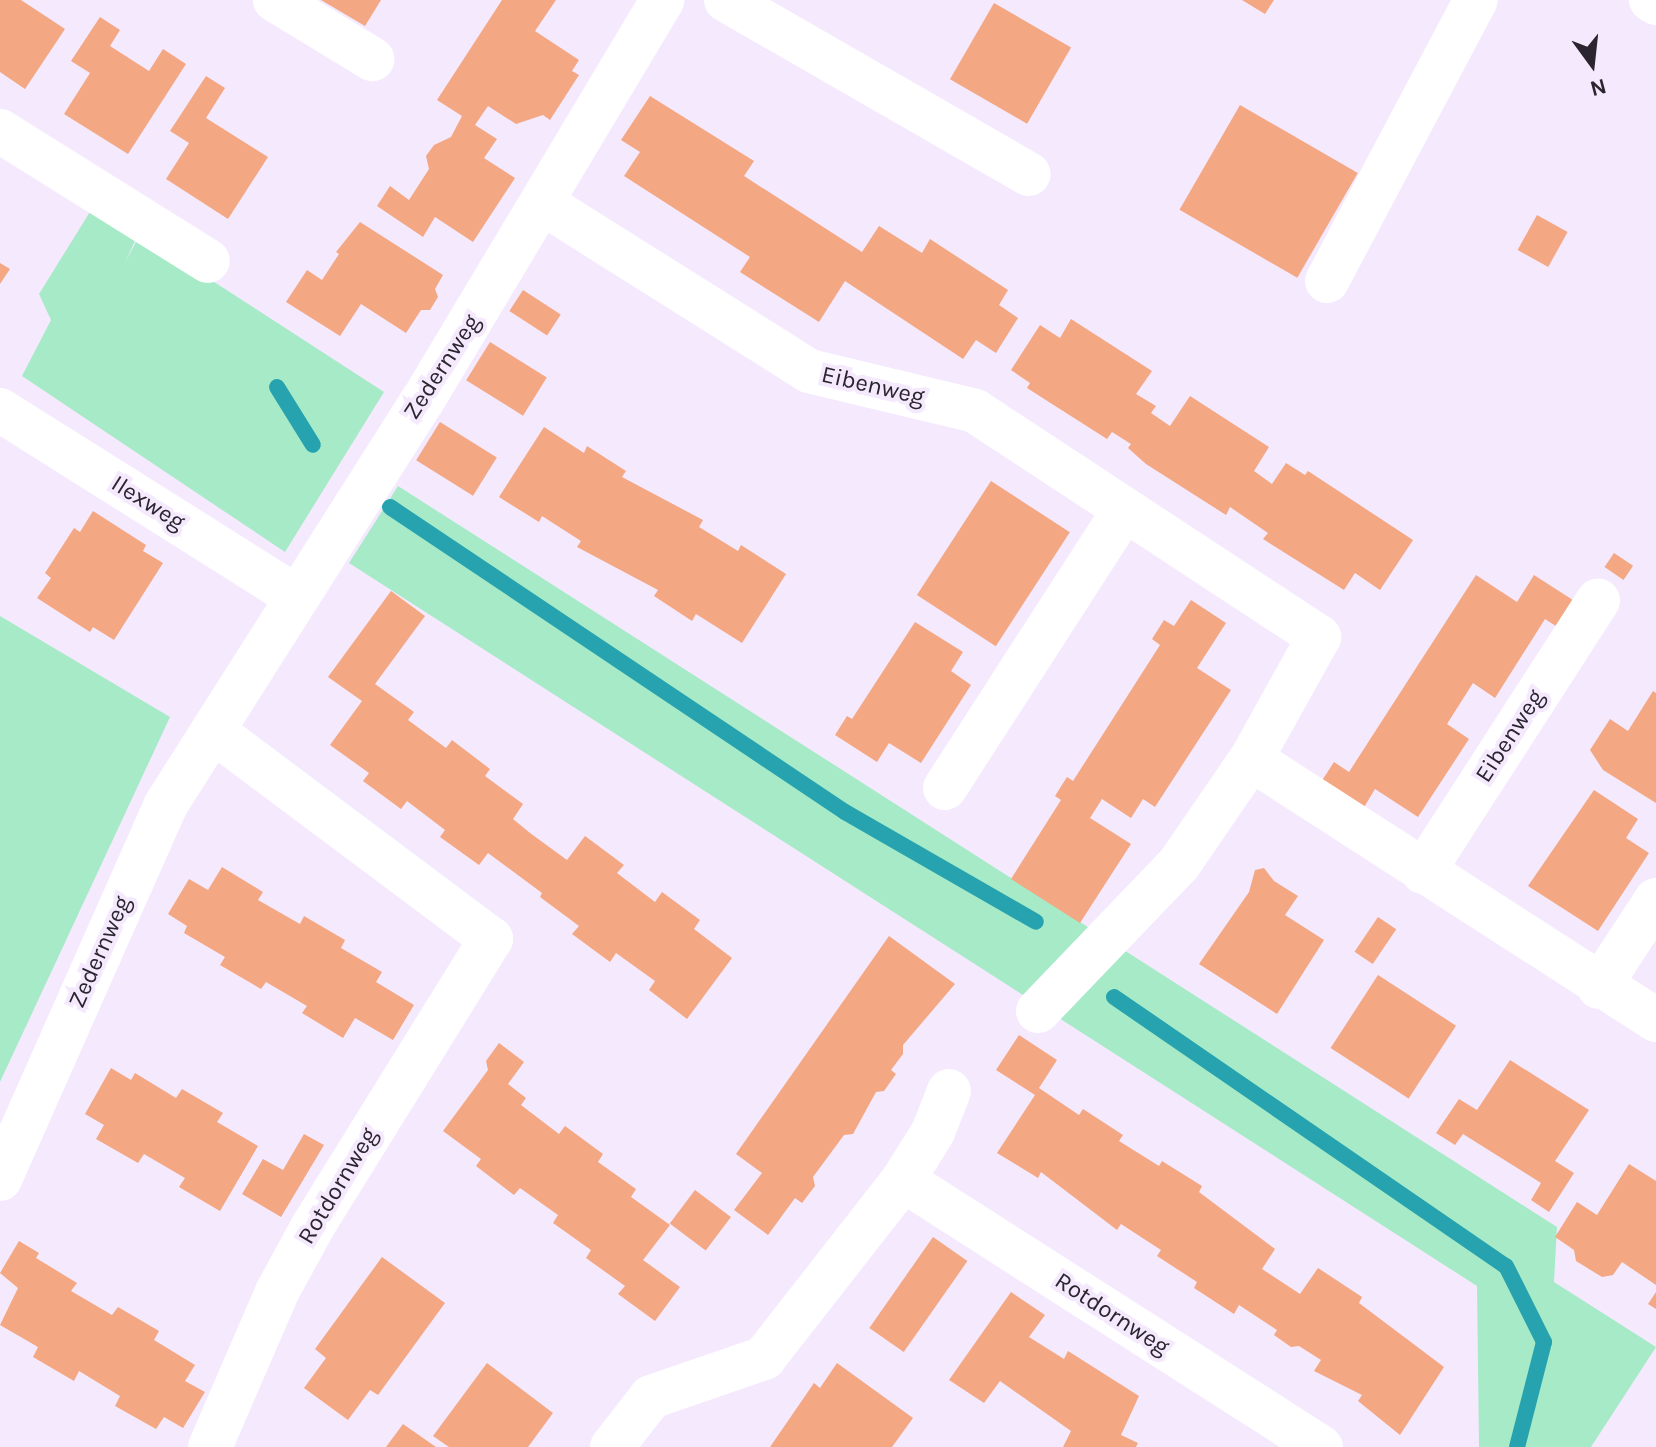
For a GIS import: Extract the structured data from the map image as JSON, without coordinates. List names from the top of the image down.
{
  "streets": {
    "street": [
      "Zedernweg",
      "Eibenweg",
      "Ilexweg",
      "Rotdornweg"
    ]
  },
  "crossings": [
    ["Zedernweg", "Eibenweg"],
    ["Zedernweg", "Ilexweg"],
    ["Zedernweg", "Rotdornweg"]
  ],
  "north": "bottom"
}
